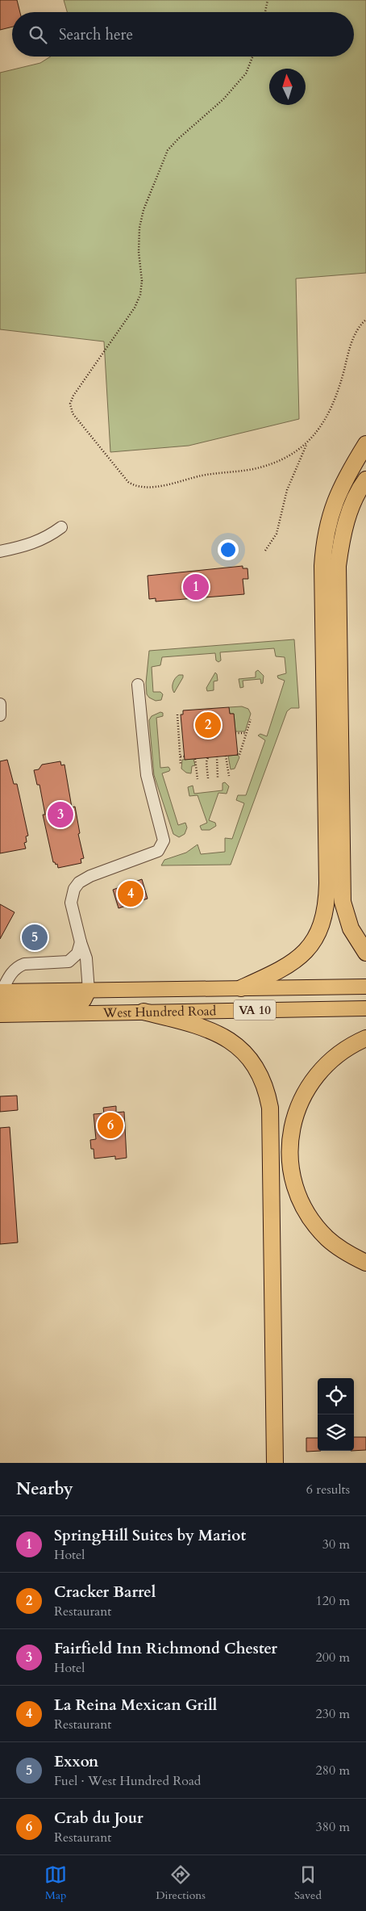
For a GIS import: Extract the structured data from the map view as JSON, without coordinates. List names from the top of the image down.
{
  "streets": {
    "main road": ["VA 10", "West Hundred Road"]
  },
  "north": "top",
  "page": {
    "search": "Search here",
    "pins": [
      "1",
      "2",
      "3",
      "4",
      "5",
      "6"
    ],
    "heading": ["Nearby", "6 results"],
    "list": [
      {
        "mark": "1",
        "name": "SpringHill Suites by Mariot",
        "note": "Hotel",
        "value": "30 m"
      },
      {
        "mark": "2",
        "name": "Cracker Barrel",
        "note": "Restaurant",
        "value": "120 m"
      },
      {
        "mark": "3",
        "name": "Fairfield Inn Richmond Chester",
        "note": "Hotel",
        "value": "200 m"
      },
      {
        "mark": "4",
        "name": "La Reina Mexican Grill",
        "note": "Restaurant",
        "value": "230 m"
      },
      {
        "mark": "5",
        "name": "Exxon",
        "note": "Fuel · West Hundred Road",
        "value": "280 m"
      },
      {
        "mark": "6",
        "name": "Crab du Jour",
        "note": "Restaurant",
        "value": "380 m"
      }
    ],
    "nav": ["Map", "Directions", "Saved"]
  }
}
